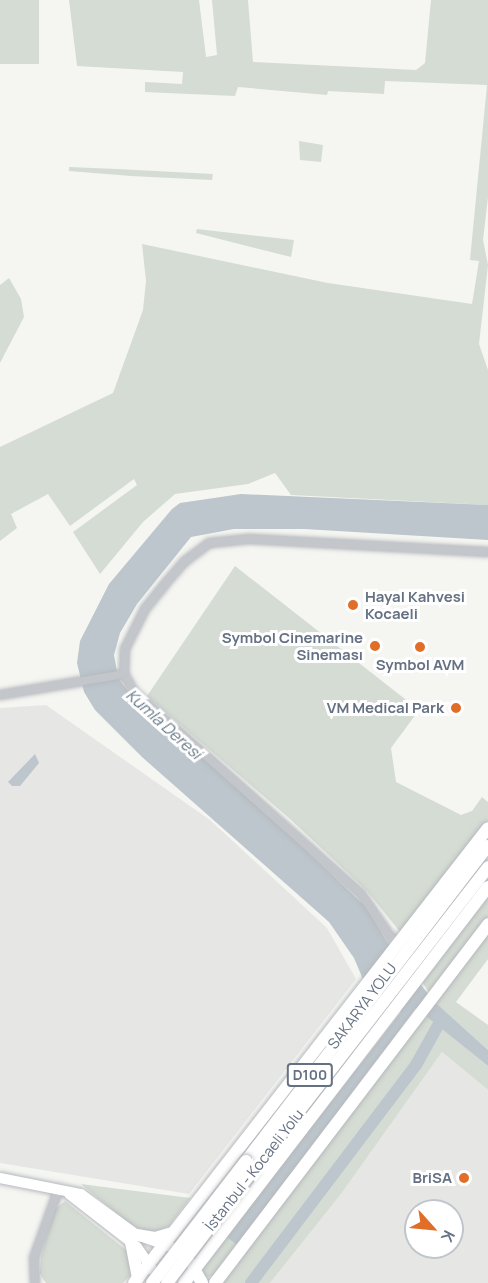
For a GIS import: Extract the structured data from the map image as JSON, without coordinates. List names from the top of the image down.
{
  "streets": {
    "highway": ["SAKARYA YOLU", "D100", "İstanbul - Kocaeli Yolu"]
  },
  "crossings": [
    ["SAKARYA YOLU", "İstanbul - Kocaeli Yolu"],
    ["D100", "İstanbul - Kocaeli Yolu"]
  ],
  "water": ["Kumla Deresi"],
  "places": [
    "Hayal Kahvesi Kocaeli",
    "Symbol Cinemarine Sineması",
    "Symbol AVM",
    "VM Medical Park",
    "BriSA"
  ],
  "north": "bottom right"
}
